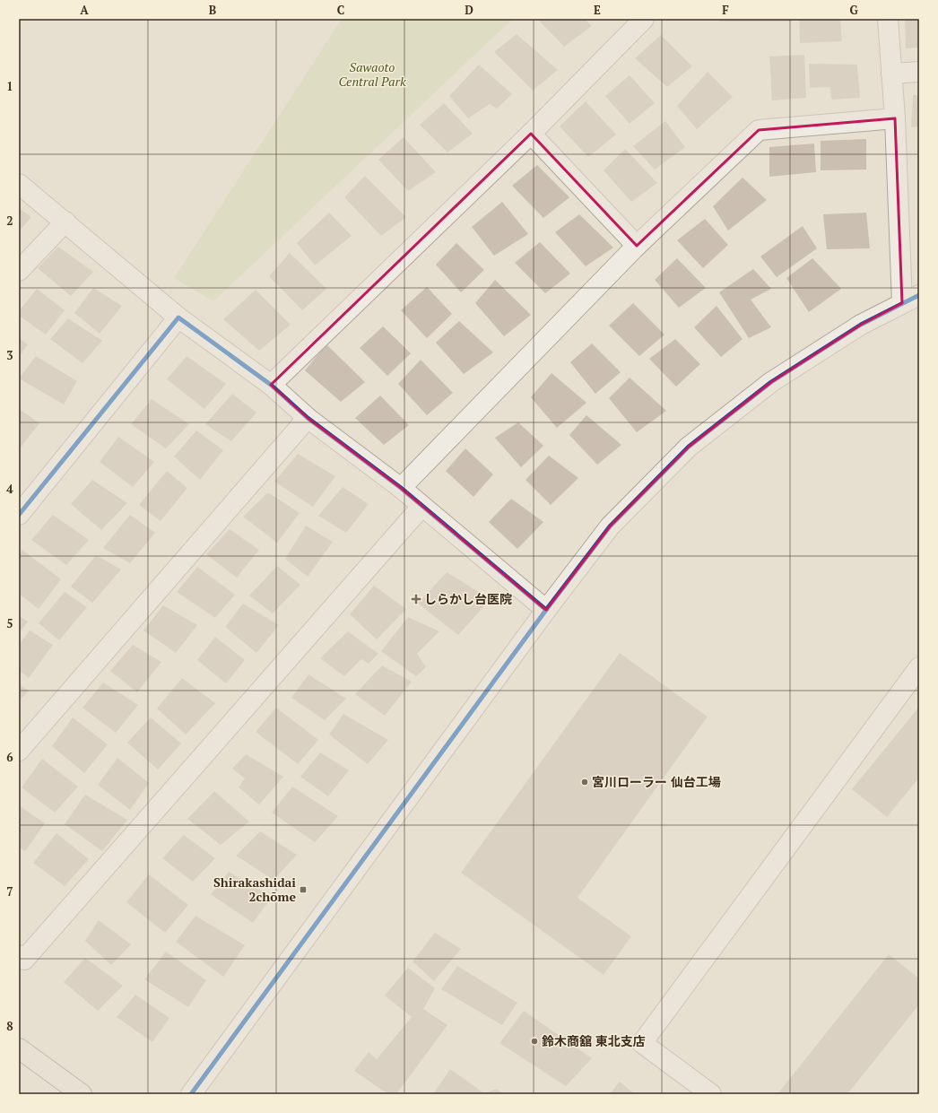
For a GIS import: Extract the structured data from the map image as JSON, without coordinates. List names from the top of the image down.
{
  "parks": ["Sawaoto Central Park"],
  "places": {
    "health": ["しらかし台医院"],
    "other": ["宮川ローラー 仙台工場", "鈴木商舘 東北支店"],
    "transit": ["Shirakashidai 2chōme"]
  },
  "grid": {
    "columns": [
      "A",
      "B",
      "C",
      "D",
      "E",
      "F",
      "G"
    ],
    "rows": [
      "1",
      "2",
      "3",
      "4",
      "5",
      "6",
      "7",
      "8"
    ]
  }
}
